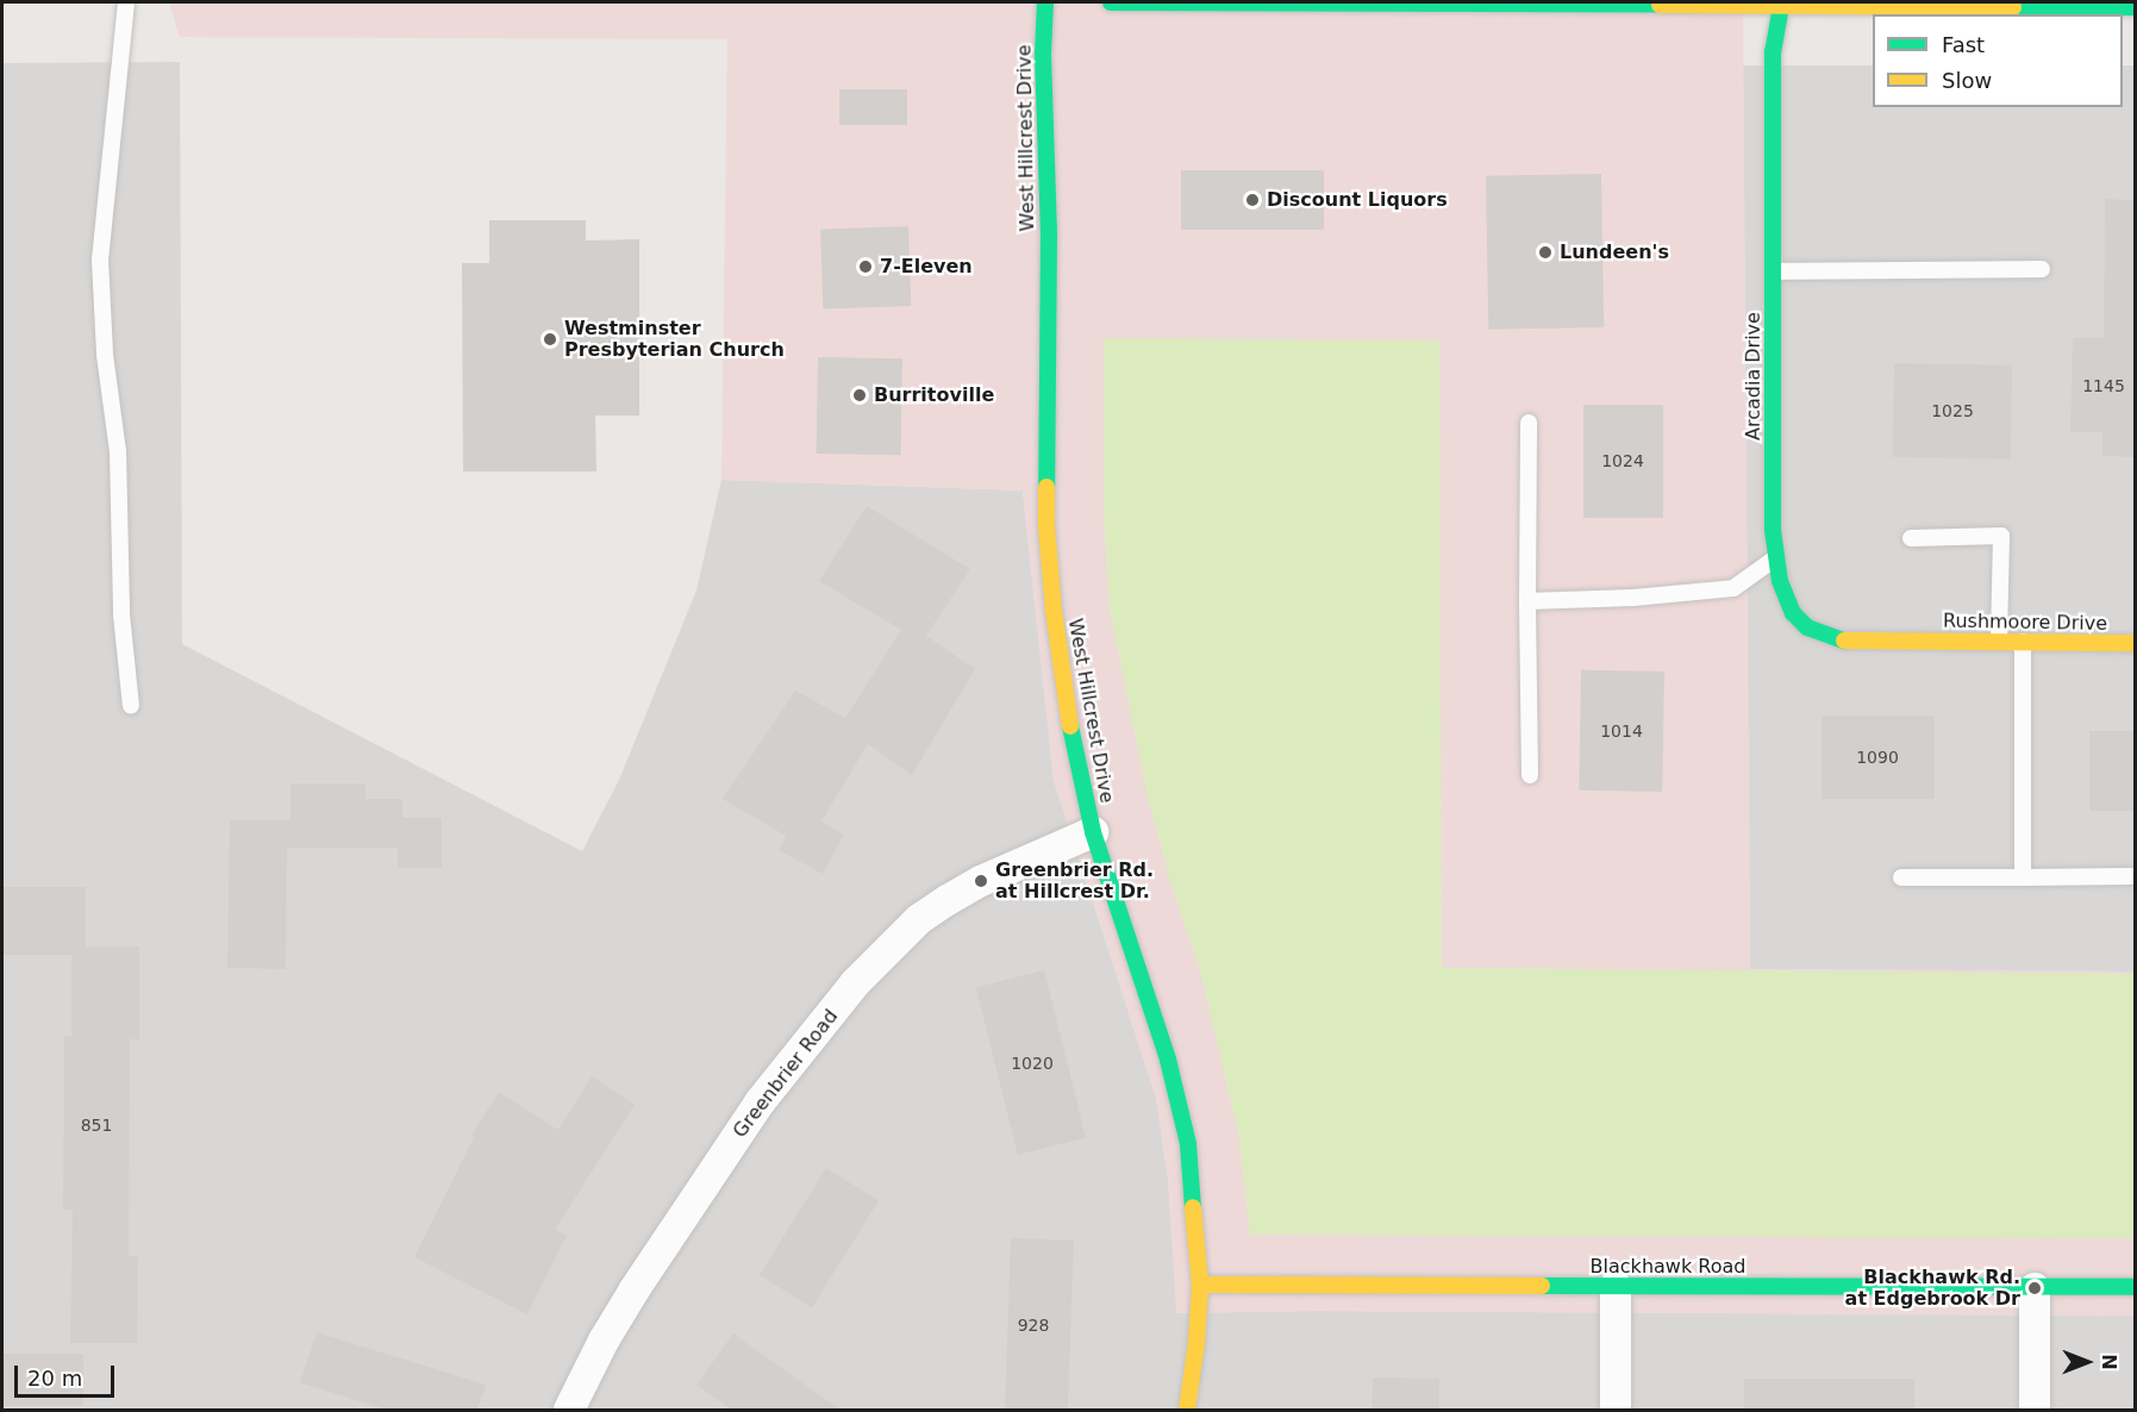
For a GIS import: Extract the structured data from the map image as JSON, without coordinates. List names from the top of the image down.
{
  "streets": {
    "street": [
      "West Hillcrest Drive",
      "Arcadia Drive",
      "Rushmoore Drive",
      "Greenbrier Road",
      "Blackhawk Road"
    ]
  },
  "crossings": [
    ["West Hillcrest Drive", "Greenbrier Road"],
    ["West Hillcrest Drive", "Blackhawk Road"],
    ["Arcadia Drive", "Rushmoore Drive"]
  ],
  "places": [
    "Discount Liquors",
    "Lundeen's",
    "7-Eleven",
    "Westminster Presbyterian Church",
    "Burritoville",
    "Greenbrier Rd. at Hillcrest Dr.",
    "Blackhawk Rd. at Edgebrook Dr"
  ],
  "house_numbers": [
    "1145",
    "1025",
    "1024",
    "1014",
    "1090",
    "1020",
    "851",
    "928"
  ],
  "legend": ["Fast", "Slow"],
  "scale_bar": "20 m",
  "north": "right"
}
